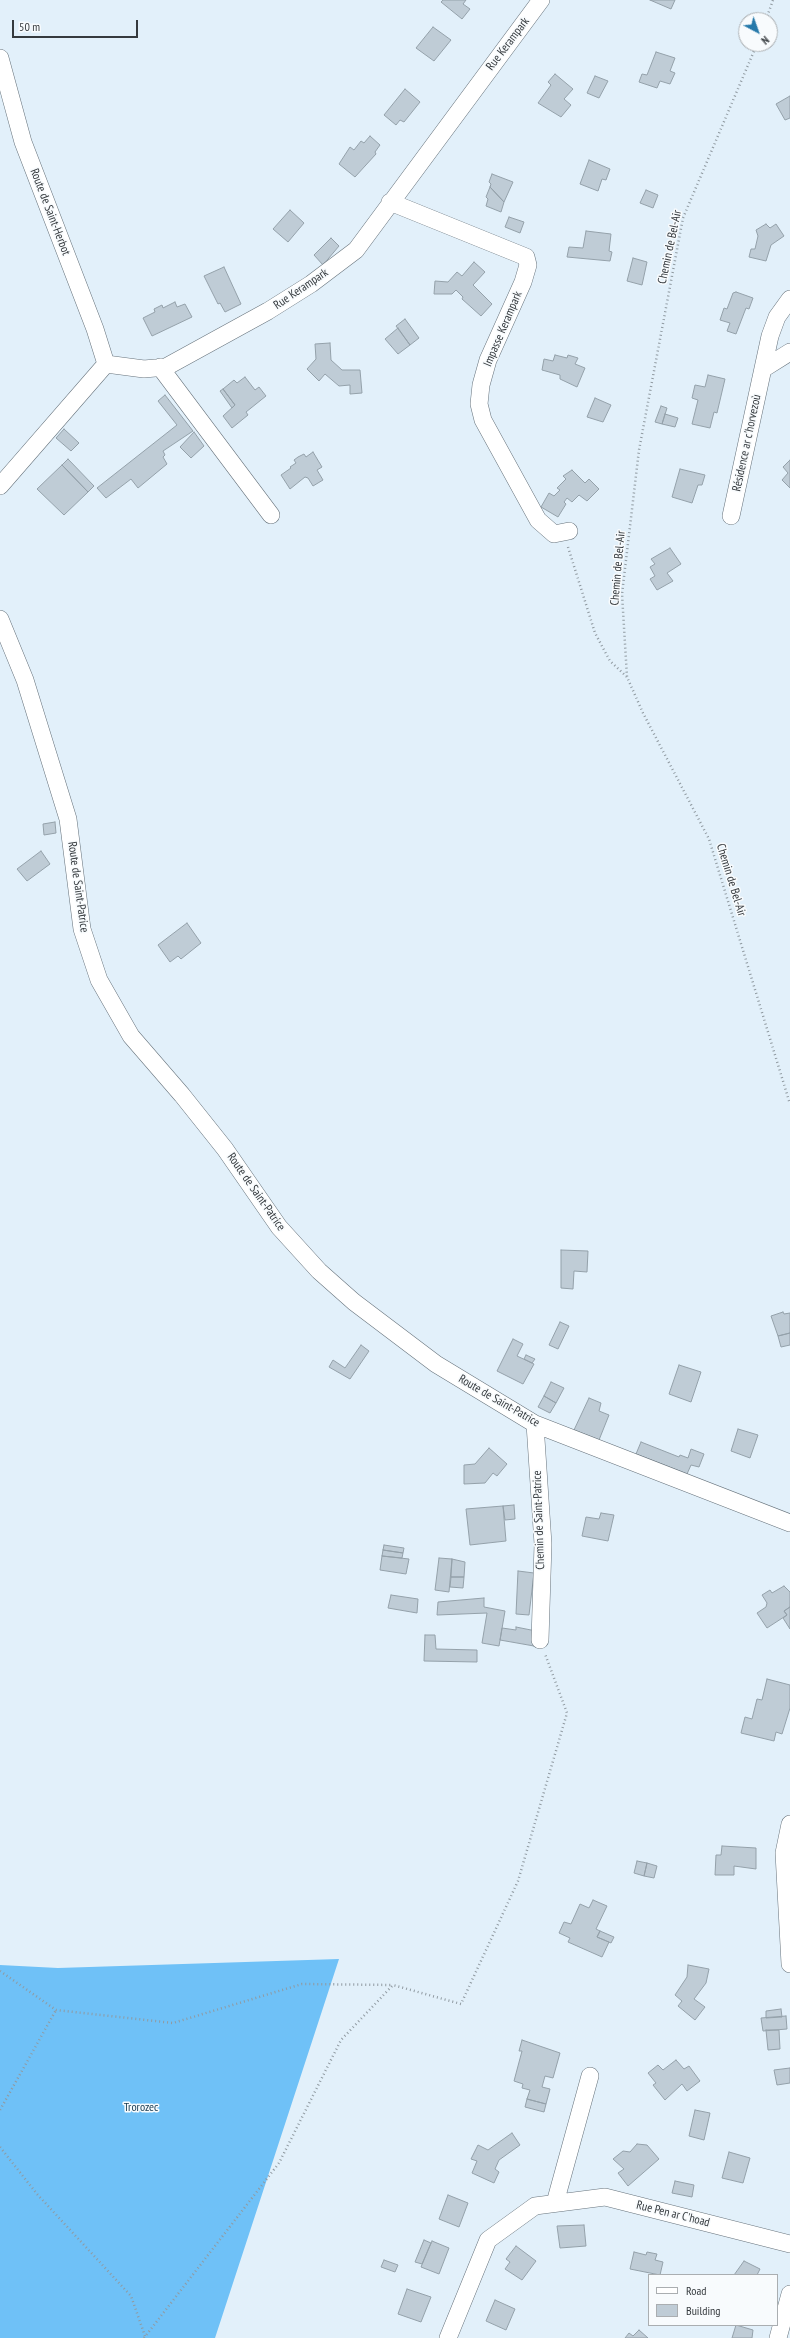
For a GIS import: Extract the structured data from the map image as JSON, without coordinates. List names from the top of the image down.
{
  "streets": {
    "street": [
      "Rue Kerampark",
      "Route de Saint-Herbot",
      "Impasse Kerampark",
      "Résidence ar c'horvezoù",
      "Route de Saint-Patrice",
      "Chemin de Saint-Patrice",
      "Rue Pen ar C'hoad"
    ],
    "path": ["Chemin de Bel-Air"]
  },
  "crossings": [
    ["Rue Kerampark", "Route de Saint-Herbot"],
    ["Rue Kerampark", "Impasse Kerampark"],
    ["Route de Saint-Patrice", "Chemin de Saint-Patrice"]
  ],
  "parks": ["Trorozec"],
  "legend": ["Road", "Building"],
  "scale_bar": "50 m",
  "north": "bottom right"
}
